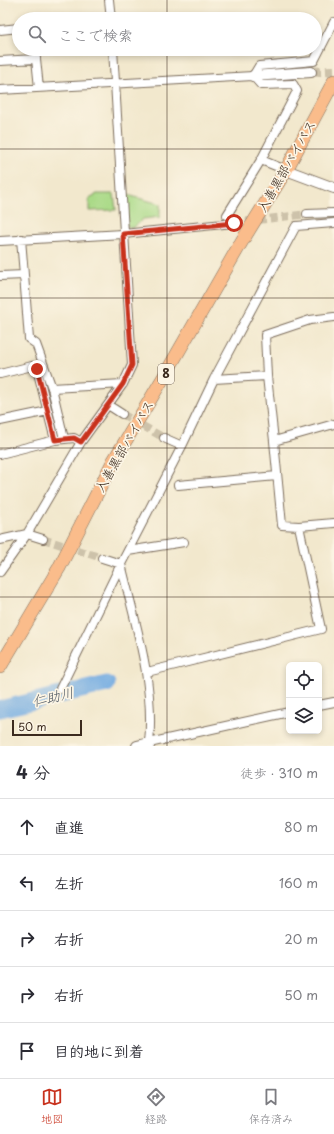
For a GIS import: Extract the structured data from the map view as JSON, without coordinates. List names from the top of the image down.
{
  "streets": {
    "highway": ["入善黒部バイパス", "8"]
  },
  "water": ["仁助川"],
  "scale_bar": "50 m",
  "page": {
    "search": "ここで検索",
    "scale": "50 m",
    "heading": ["4 分", "徒歩 · 310 m"],
    "list": [
      ["直進", "80 m"],
      ["左折", "160 m"],
      ["右折", "20 m"],
      ["右折", "50 m"],
      "目的地に到着"
    ],
    "nav": ["地図", "経路", "保存済み"]
  }
}
